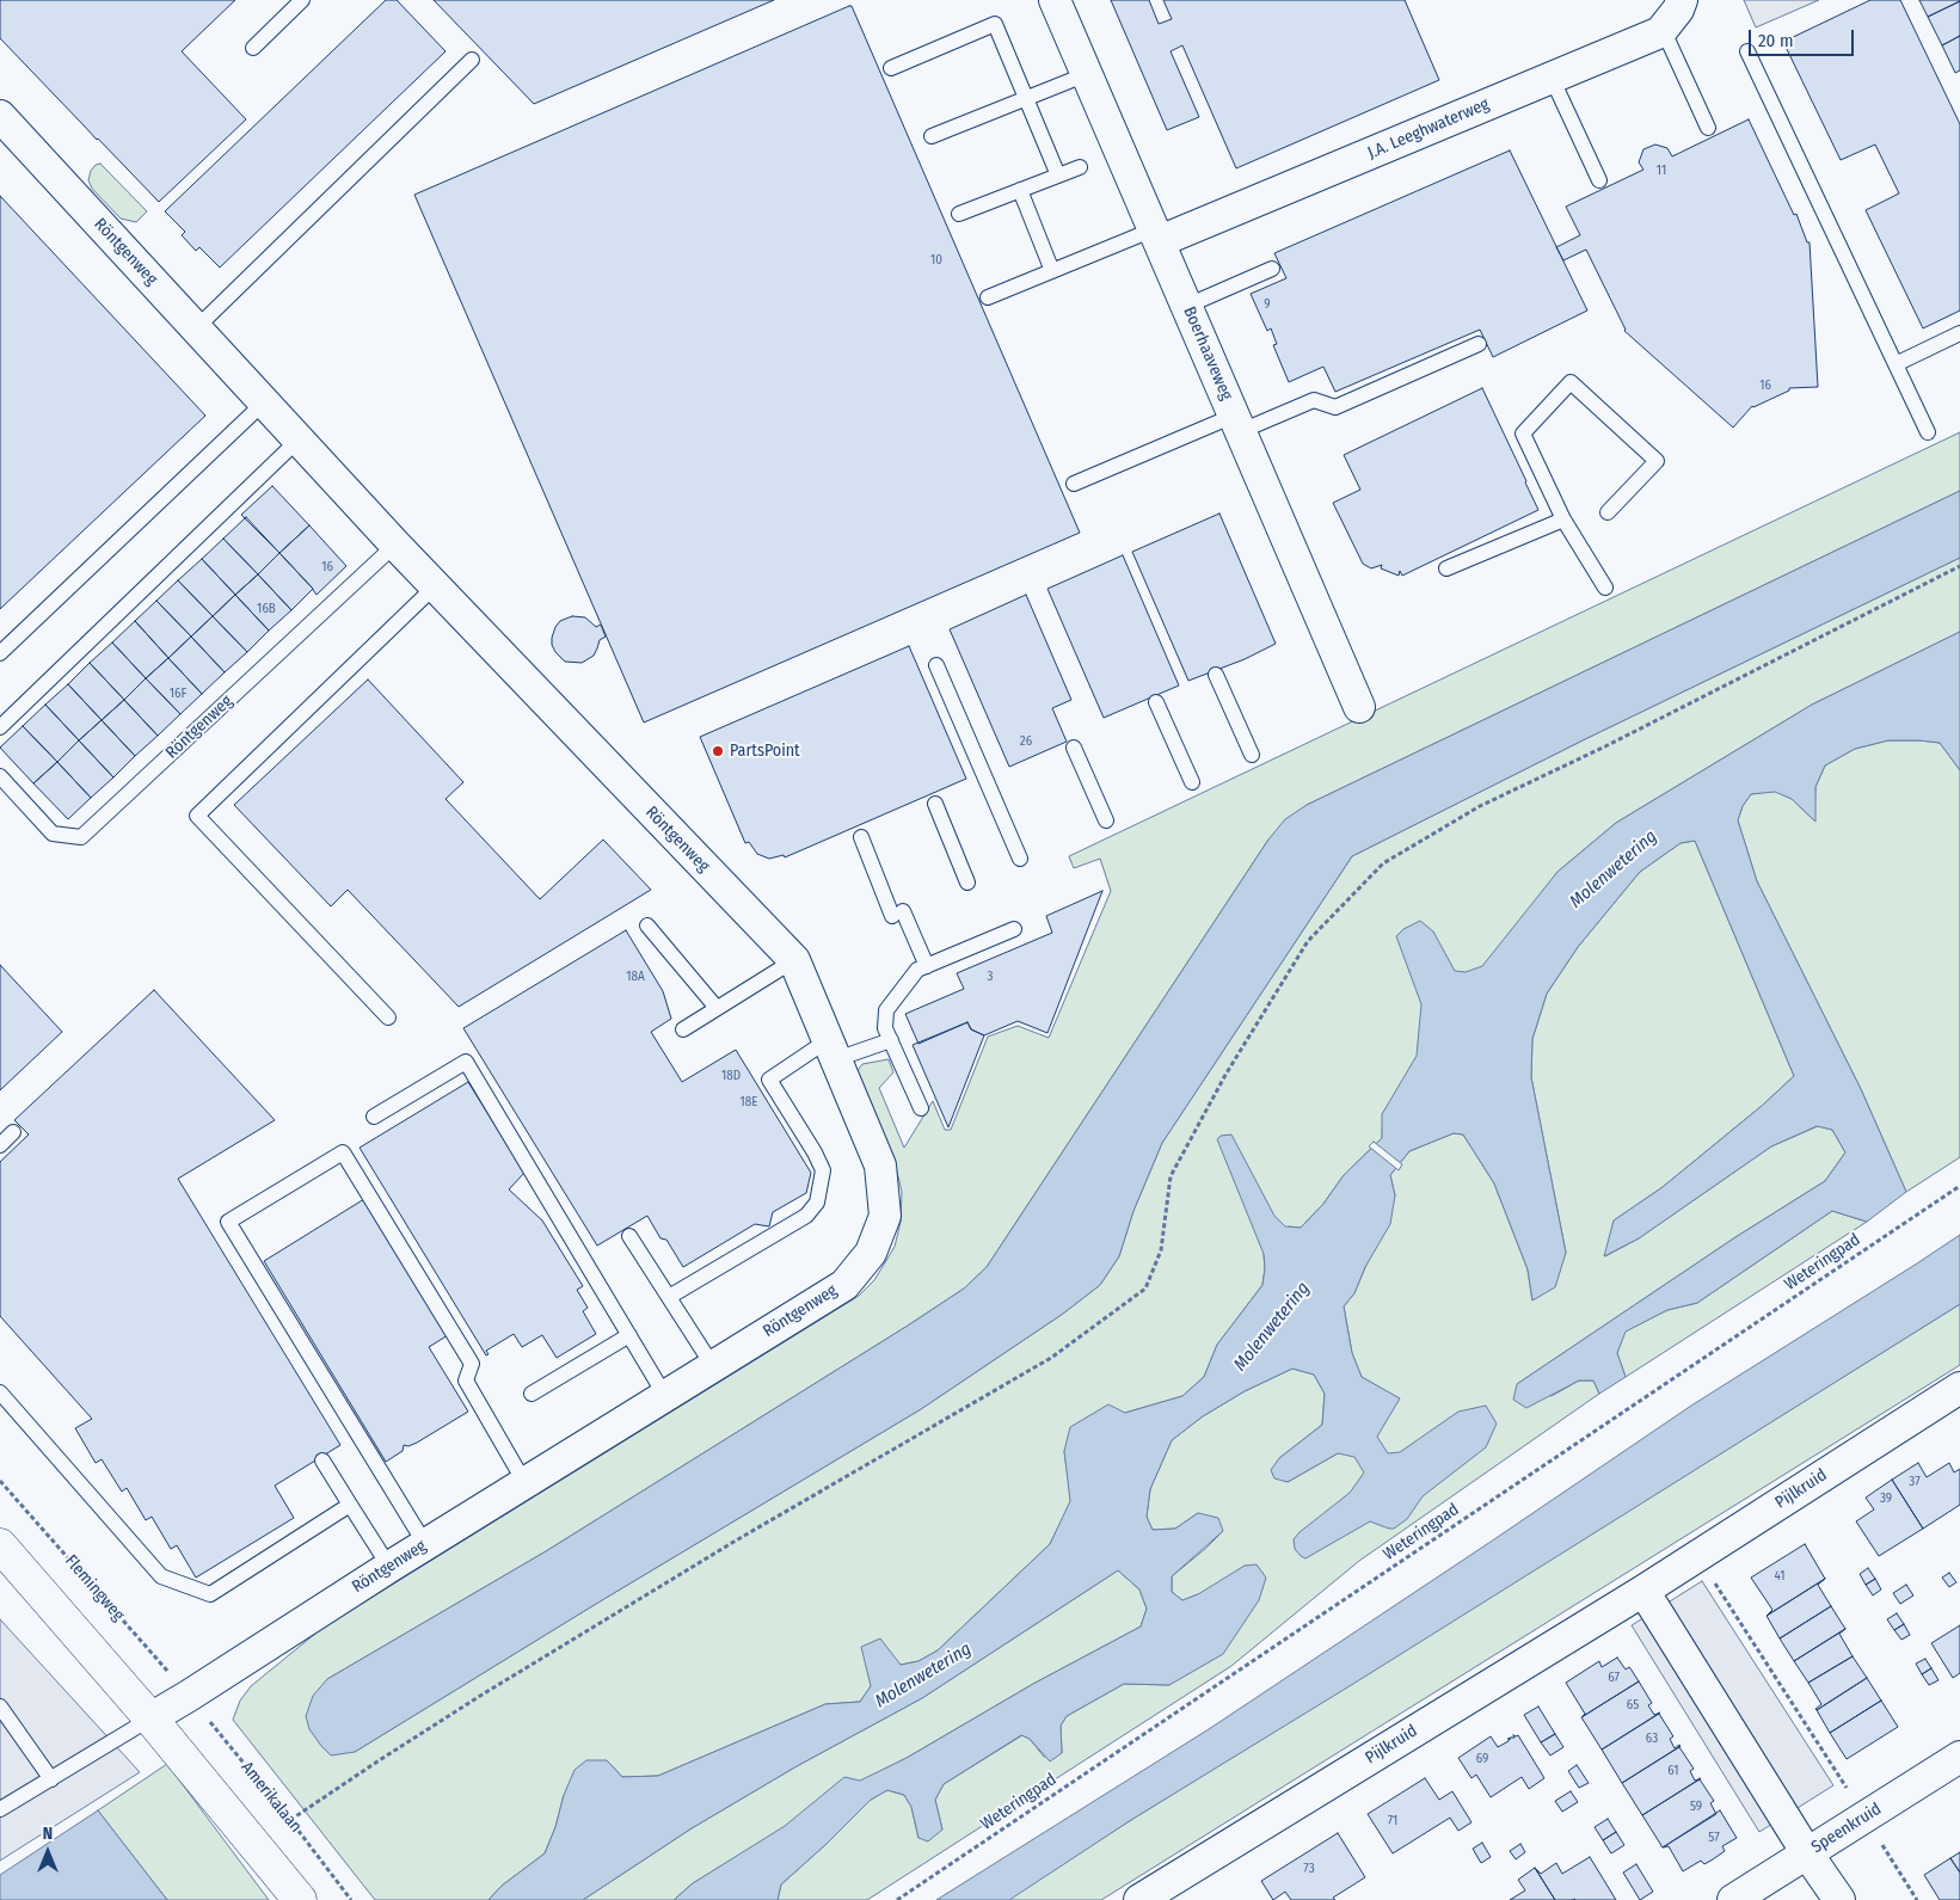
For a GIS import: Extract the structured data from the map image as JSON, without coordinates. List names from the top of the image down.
{
  "streets": {
    "street": [
      "J.A. Leeghwaterweg",
      "Röntgenweg",
      "Boerhaaveweg",
      "Pijlkruid",
      "Speenkruid"
    ],
    "path": ["Weteringpad", "Flemingweg", "Amerikalaan"]
  },
  "crossings": [
    ["J.A. Leeghwaterweg", "Boerhaaveweg"],
    ["Röntgenweg", "Flemingweg"],
    ["Röntgenweg", "Amerikalaan"],
    ["Flemingweg", "Amerikalaan"]
  ],
  "water": ["Molenwetering"],
  "places": ["PartsPoint"],
  "house_numbers": [
    "11",
    "10",
    "9",
    "16",
    "16",
    "16B",
    "16F",
    "26",
    "18A",
    "3",
    "18D",
    "18E",
    "37",
    "39",
    "41",
    "67",
    "65",
    "63",
    "69",
    "61",
    "59",
    "71",
    "57",
    "73"
  ],
  "scale_bar": "20 m",
  "north": "top"
}
